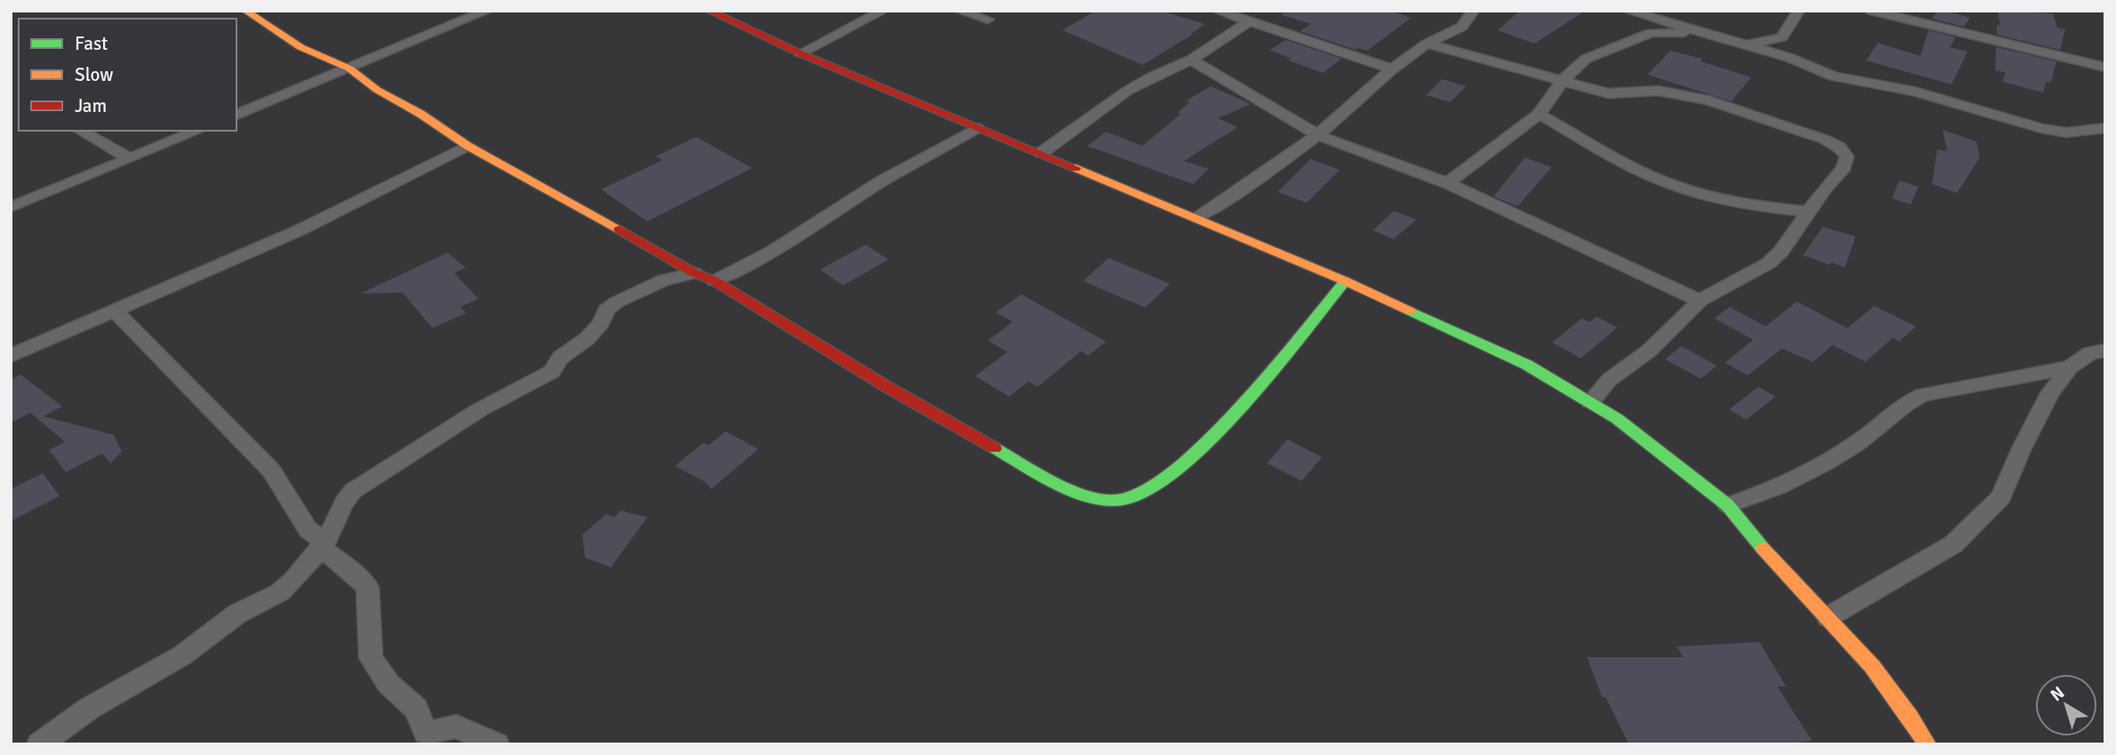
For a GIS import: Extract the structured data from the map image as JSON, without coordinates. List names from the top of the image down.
{
  "legend": ["Fast", "Slow", "Jam"],
  "north": "top left"
}
